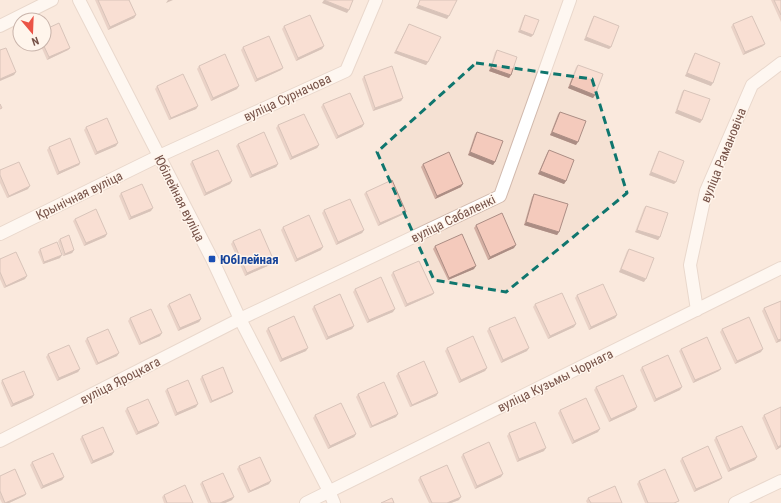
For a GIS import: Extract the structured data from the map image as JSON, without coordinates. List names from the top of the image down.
{
  "streets": {
    "street": [
      "вуліца Сурначова",
      "вуліца Рамановіча",
      "Крынічная вуліца",
      "Юбілейная вуліца",
      "вуліца Сабаленкі",
      "вуліца Яроцкага",
      "вуліца Кузьмы Чорнага"
    ]
  },
  "crossings": [
    ["вуліца Сурначова", "Крынічная вуліца"],
    ["вуліца Сурначова", "Юбілейная вуліца"],
    ["вуліца Рамановіча", "вуліца Кузьмы Чорнага"],
    ["Крынічная вуліца", "Юбілейная вуліца"],
    ["Юбілейная вуліца", "вуліца Сабаленкі"],
    ["Юбілейная вуліца", "вуліца Яроцкага"],
    ["Юбілейная вуліца", "вуліца Кузьмы Чорнага"],
    ["вуліца Сабаленкі", "вуліца Яроцкага"]
  ],
  "places": {
    "transit": ["Юбілейная"]
  },
  "north": "bottom"
}
